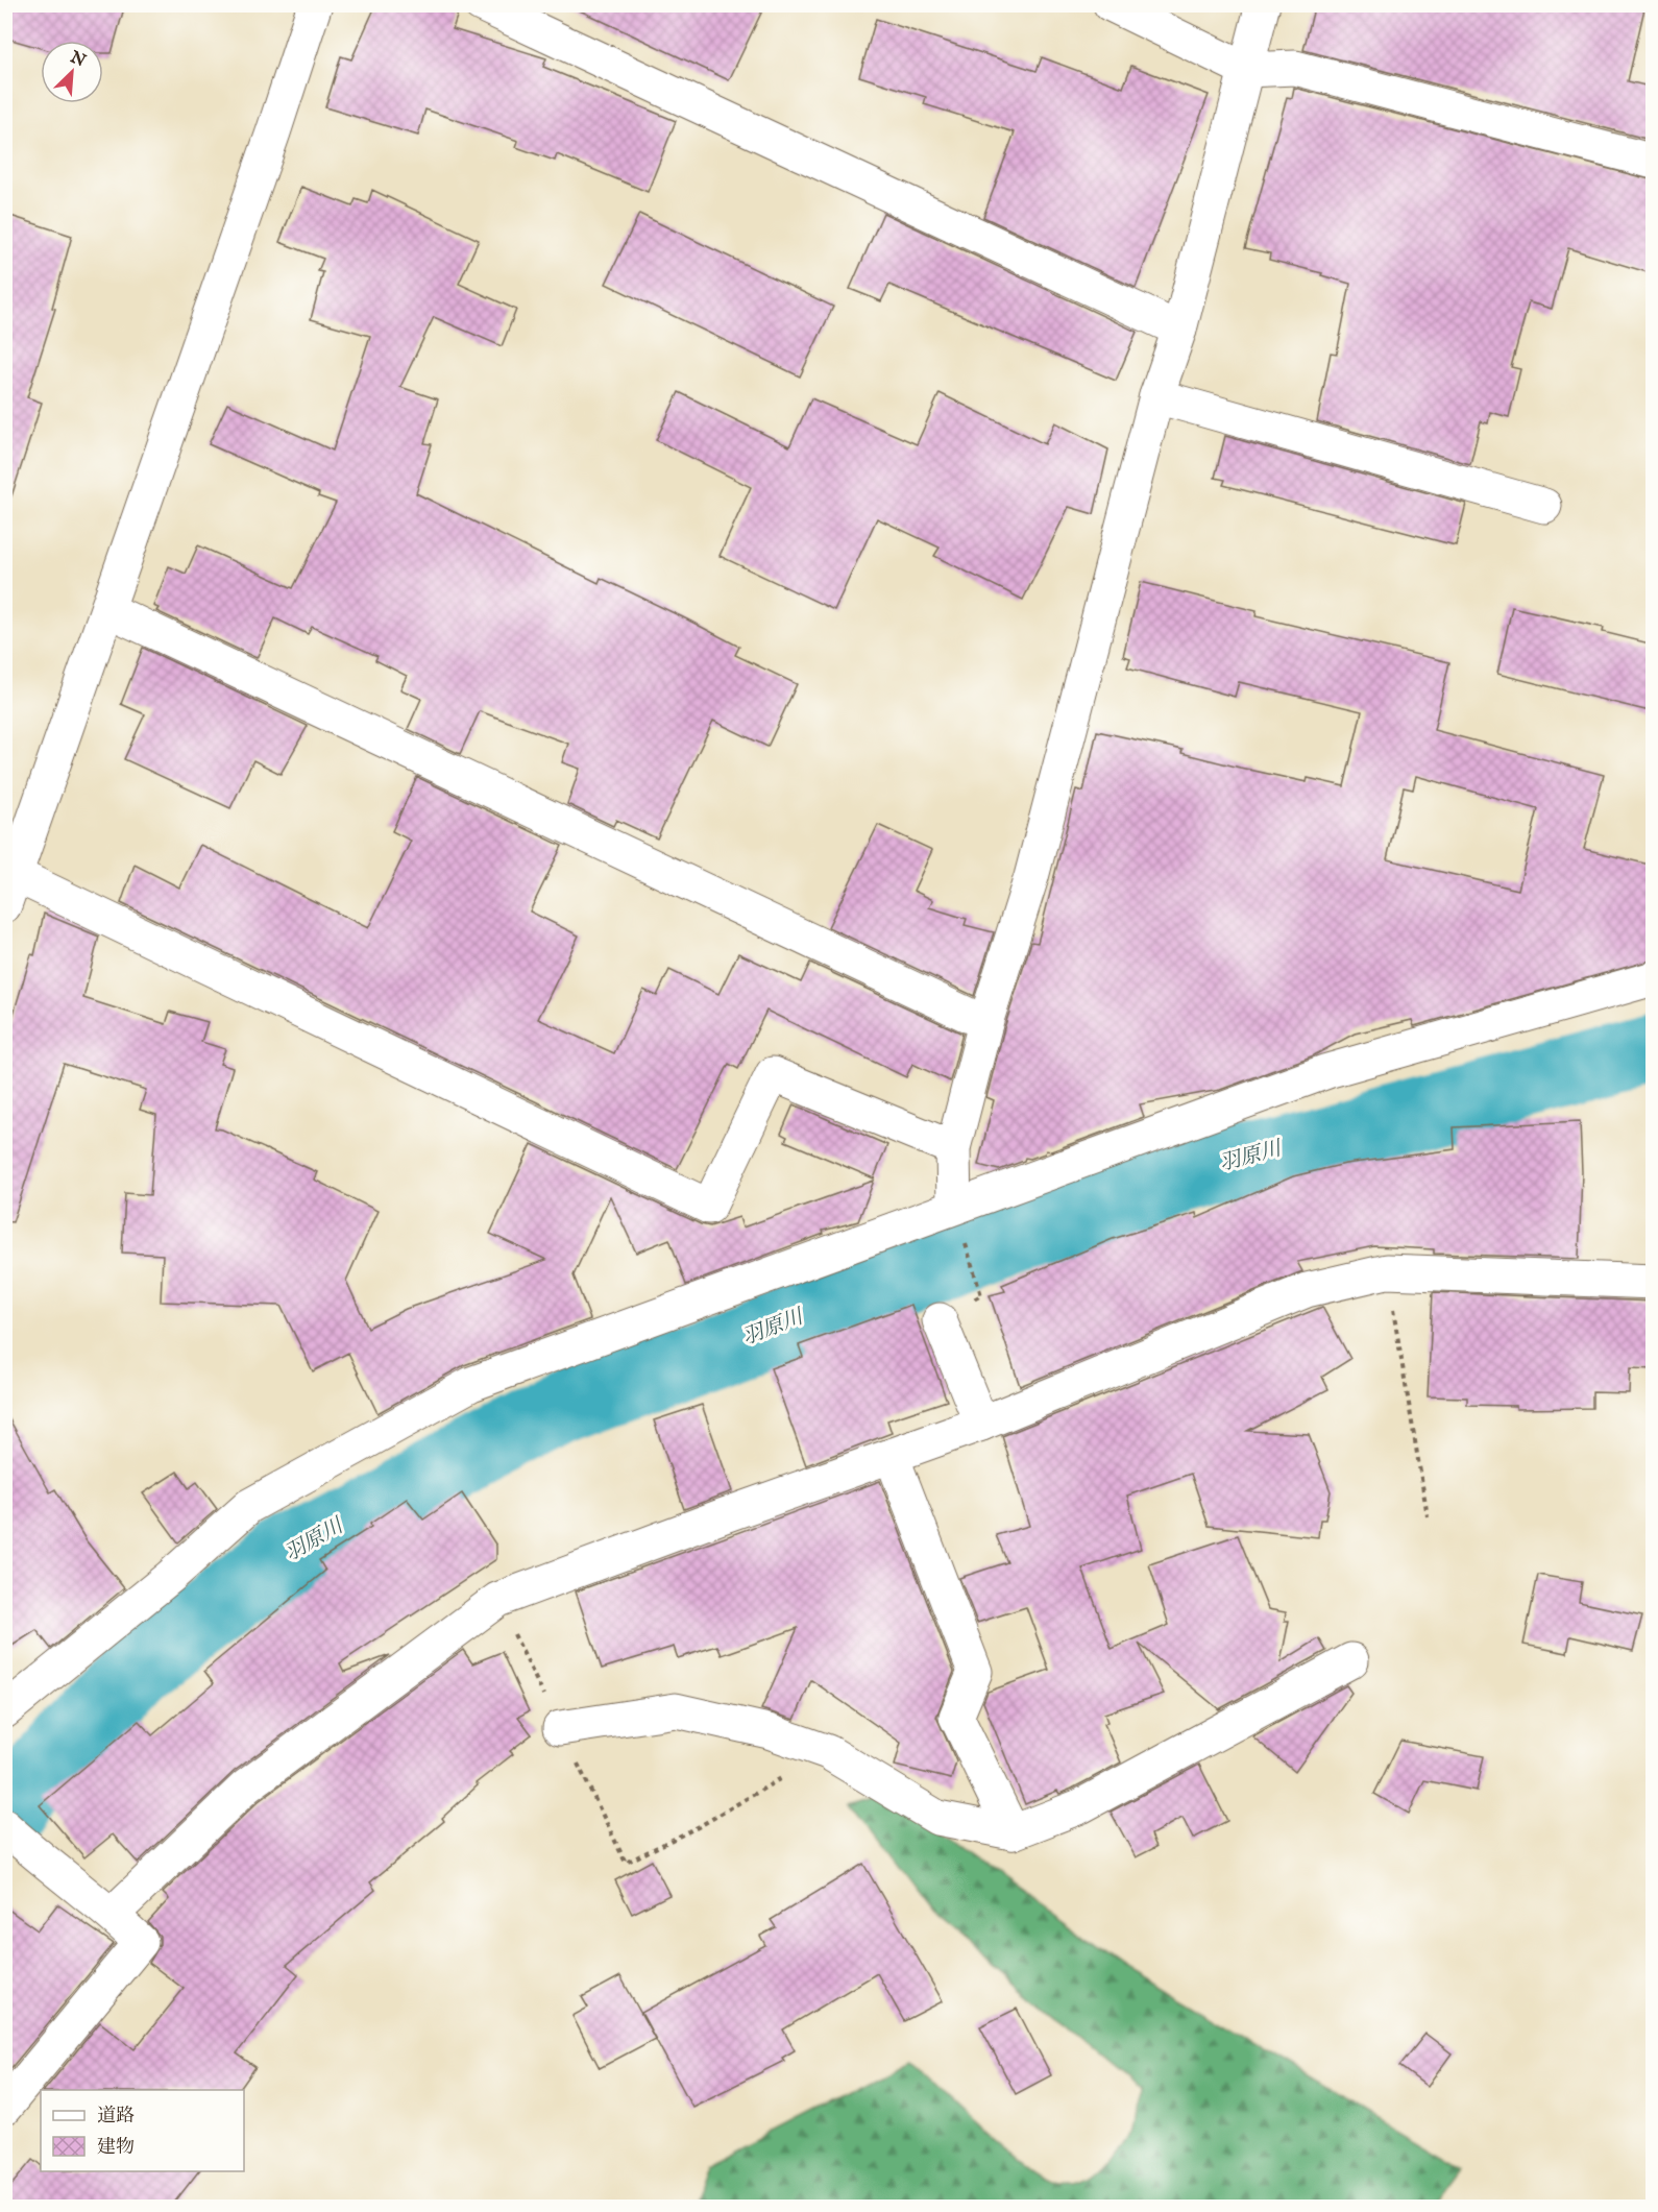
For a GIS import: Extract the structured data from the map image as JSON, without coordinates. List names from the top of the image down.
{
  "water": ["羽原川"],
  "legend": ["道路", "建物"],
  "north": "top right"
}
